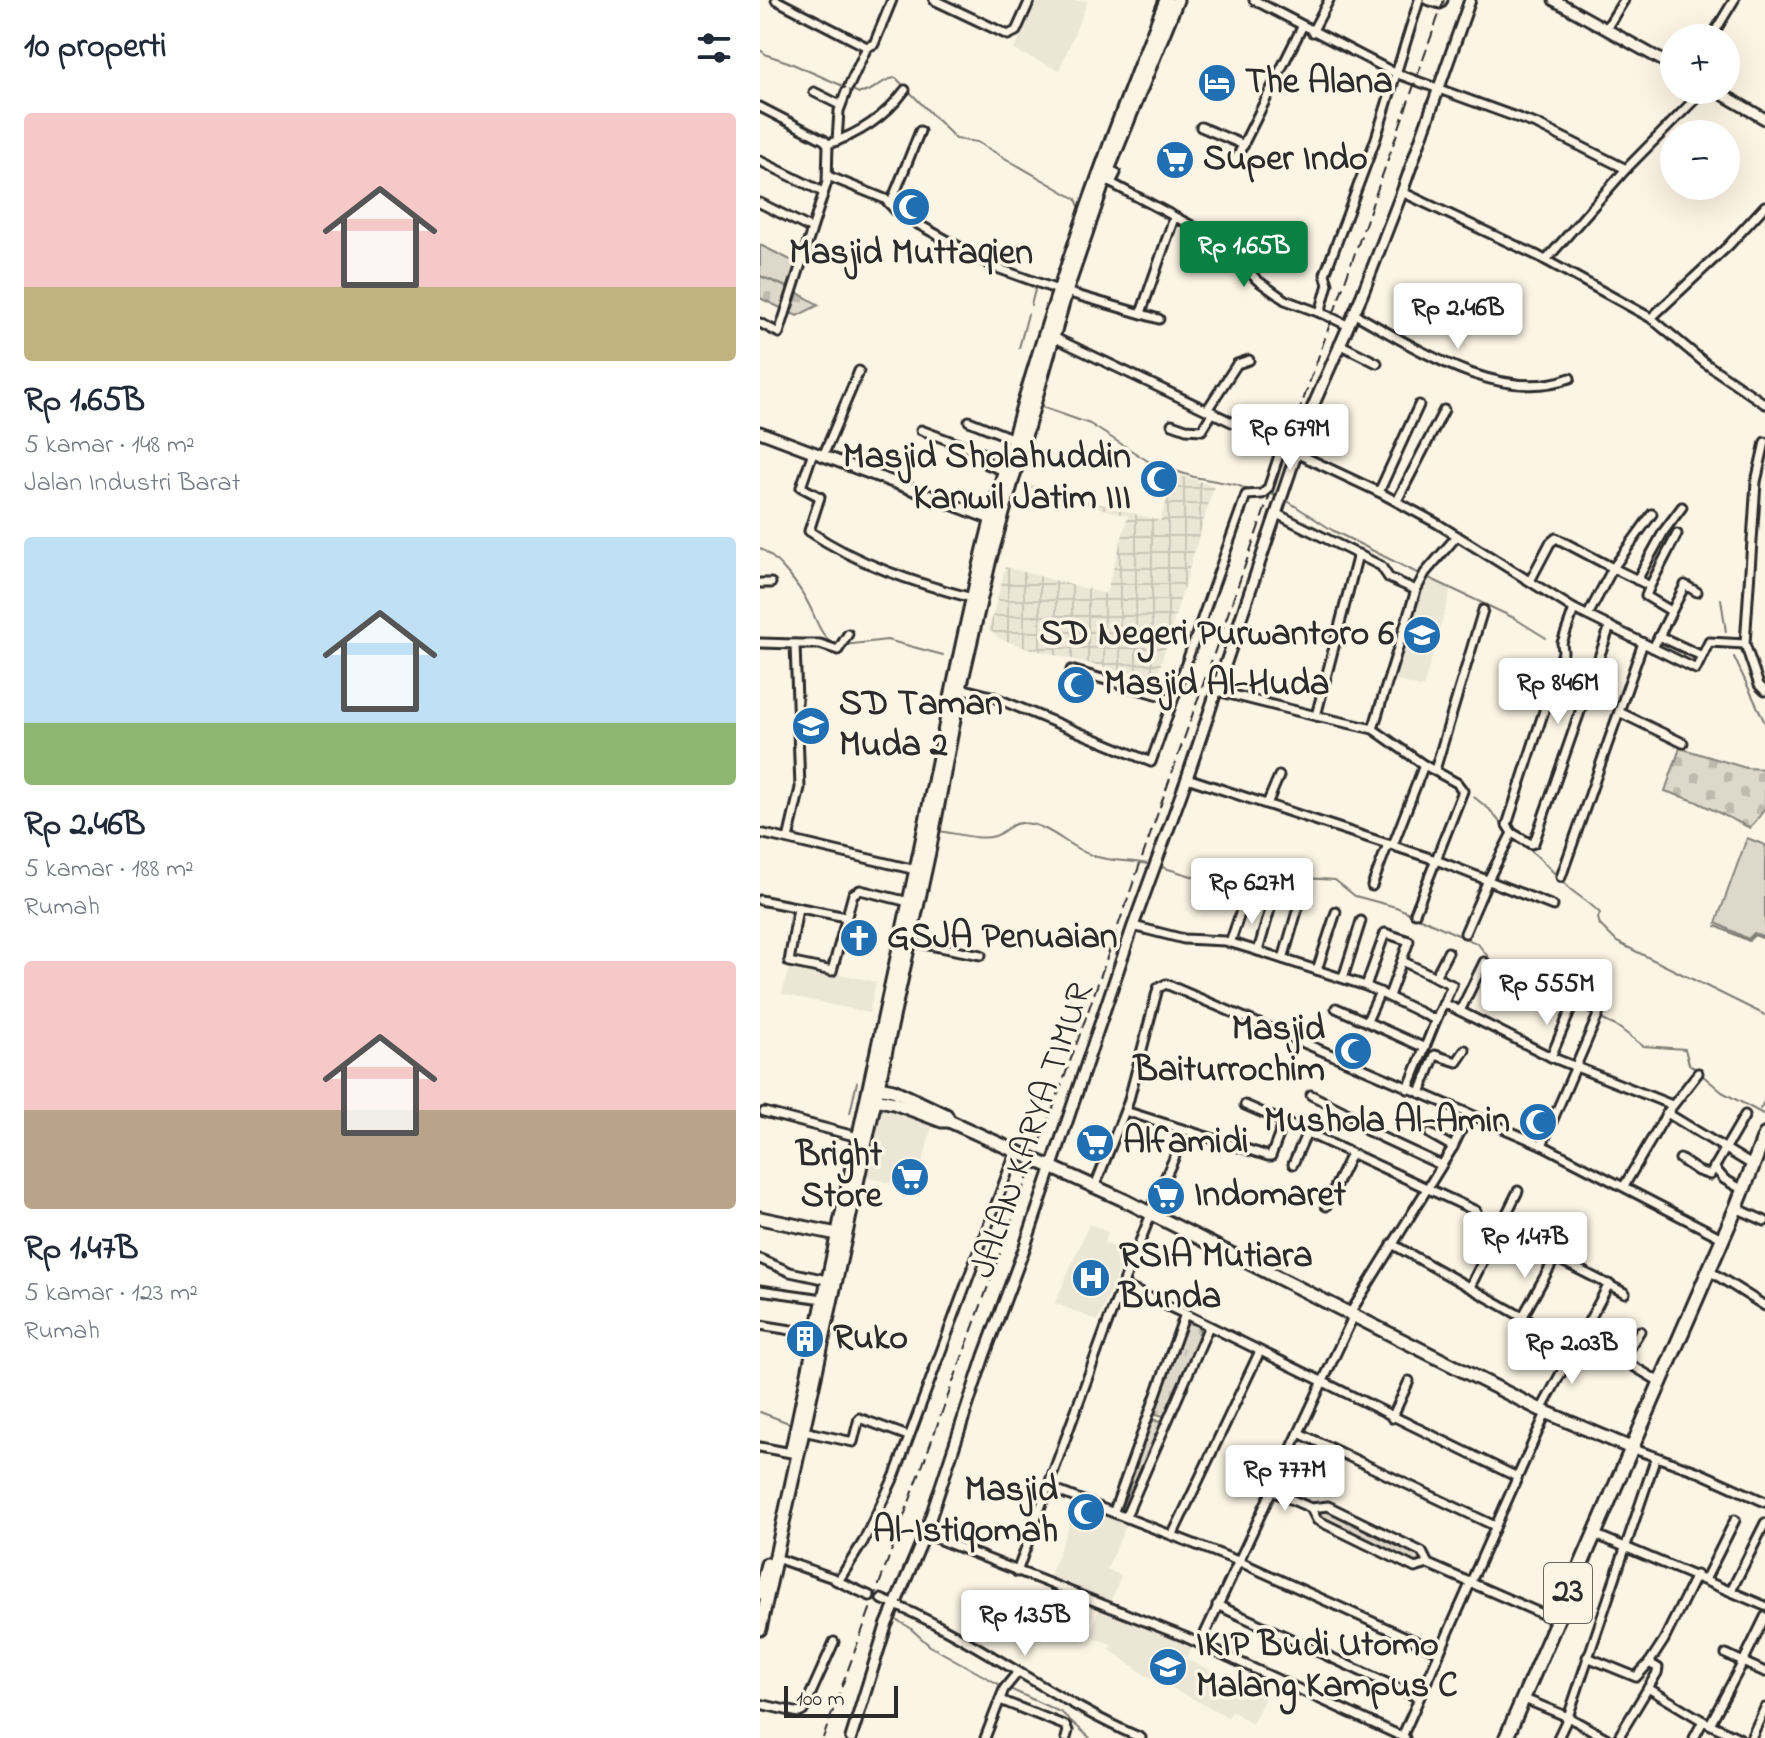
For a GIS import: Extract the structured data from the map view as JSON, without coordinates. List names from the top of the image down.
{
  "streets": {
    "highway": ["23"],
    "street": ["JALAN KARYA TIMUR"]
  },
  "places": {
    "hotel": ["The Alana"],
    "supermarket": [
      "Super Indo",
      "Alfamidi",
      "Bright Store",
      "Indomaret"
    ],
    "mosque": [
      "Masjid Muttaqien",
      "Masjid Sholahuddin Kanwil Jatim III",
      "Masjid Al-Huda",
      "Masjid Baiturrochim",
      "Mushola Al-Amin",
      "Masjid Al-Istiqomah"
    ],
    "school or university": ["SD Negeri Purwantoro 6", "SD Taman Muda 2", "IKIP Budi Utomo Malang Kampus C"],
    "church": ["GSJA Penuaian"],
    "hospital": ["RSIA Mutiara Bunda"],
    "building": ["Ruko"]
  },
  "scale_bar": "100 m",
  "page": {
    "heading": "10 properti",
    "map_buttons": ["+", "−"],
    "list": [
      {
        "name": "Rp 1.65B",
        "note": "5 kamar · 148 m² · Jalan Industri Barat"
      },
      {
        "name": "Rp 2.46B",
        "note": "5 kamar · 188 m² · Rumah"
      },
      {
        "name": "Rp 1.47B",
        "note": "5 kamar · 123 m² · Rumah"
      }
    ],
    "price": [
      "Rp 1.65B",
      "Rp 2.46B",
      "Rp 679M",
      "Rp 846M",
      "Rp 627M",
      "Rp 555M",
      "Rp 1.47B",
      "Rp 2.03B",
      "Rp 777M",
      "Rp 1.35B"
    ],
    "scale": "100 m"
  }
}
